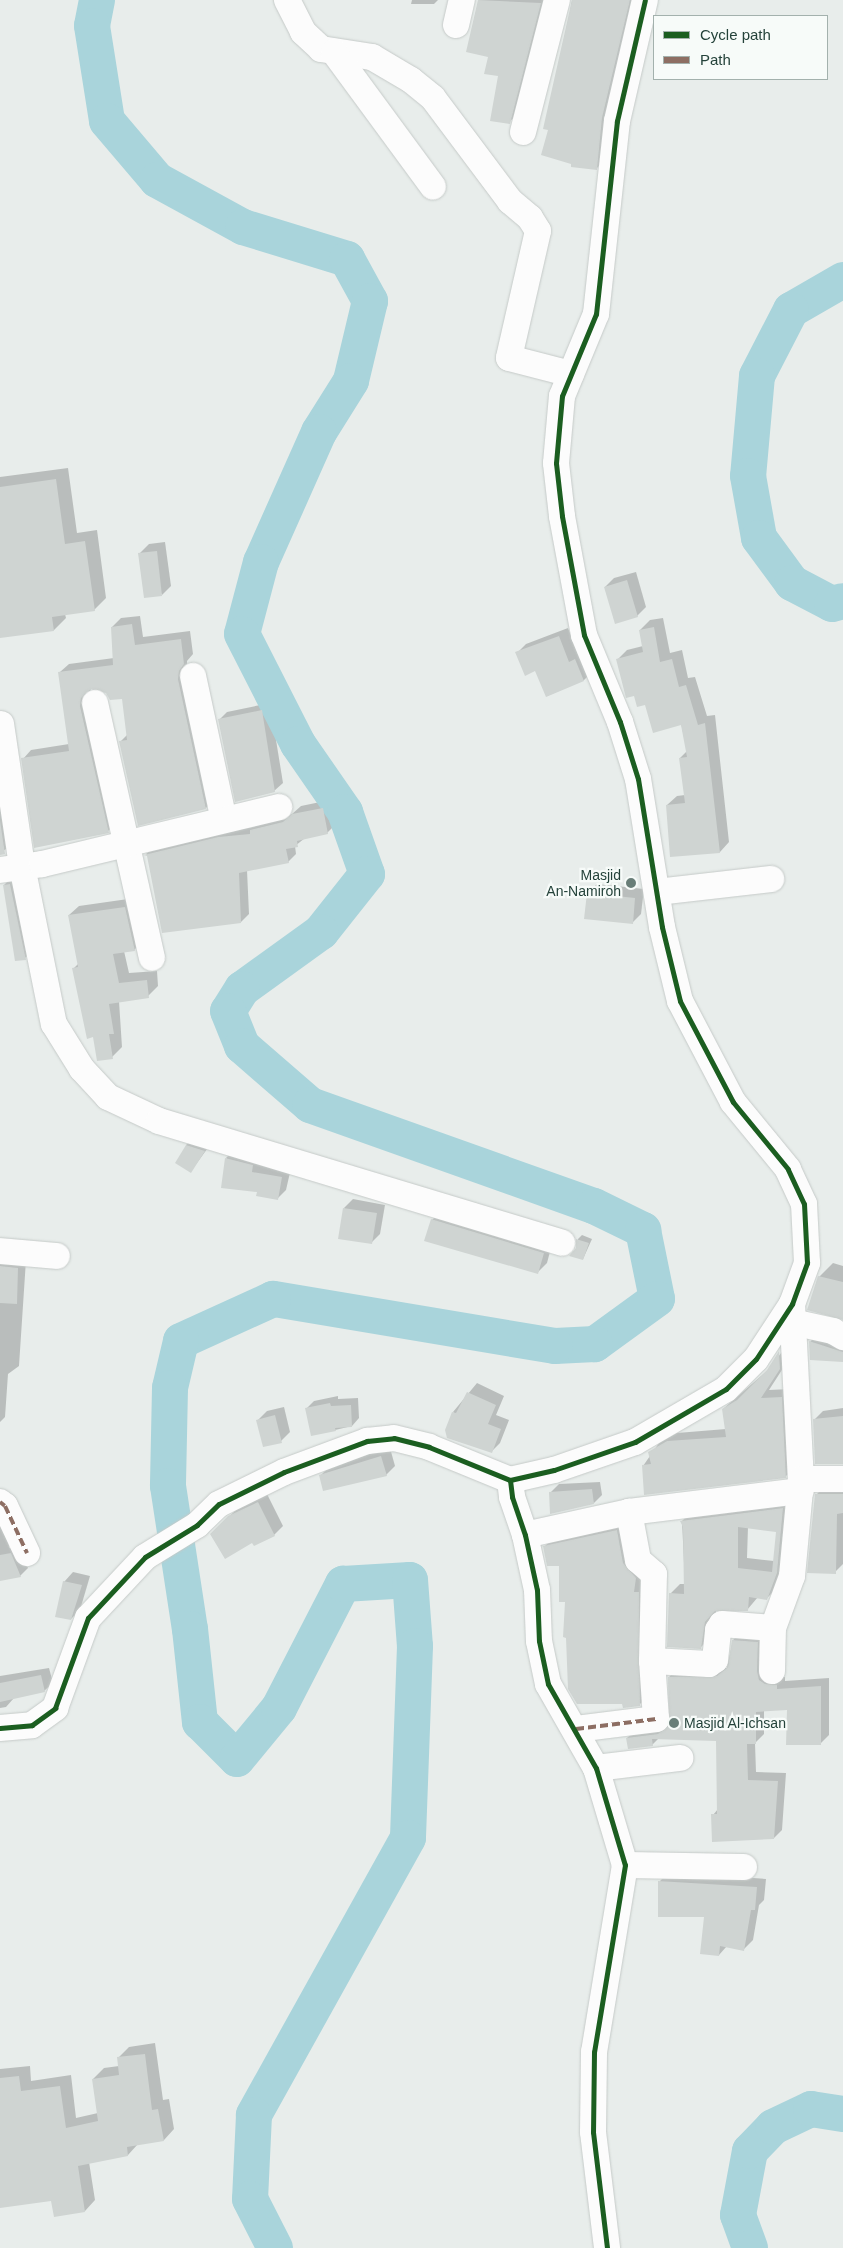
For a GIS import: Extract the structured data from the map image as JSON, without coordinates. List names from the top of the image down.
{
  "places": ["Masjid An-Namiroh", "Masjid Al-Ichsan"],
  "legend": ["Cycle path", "Path"]
}
